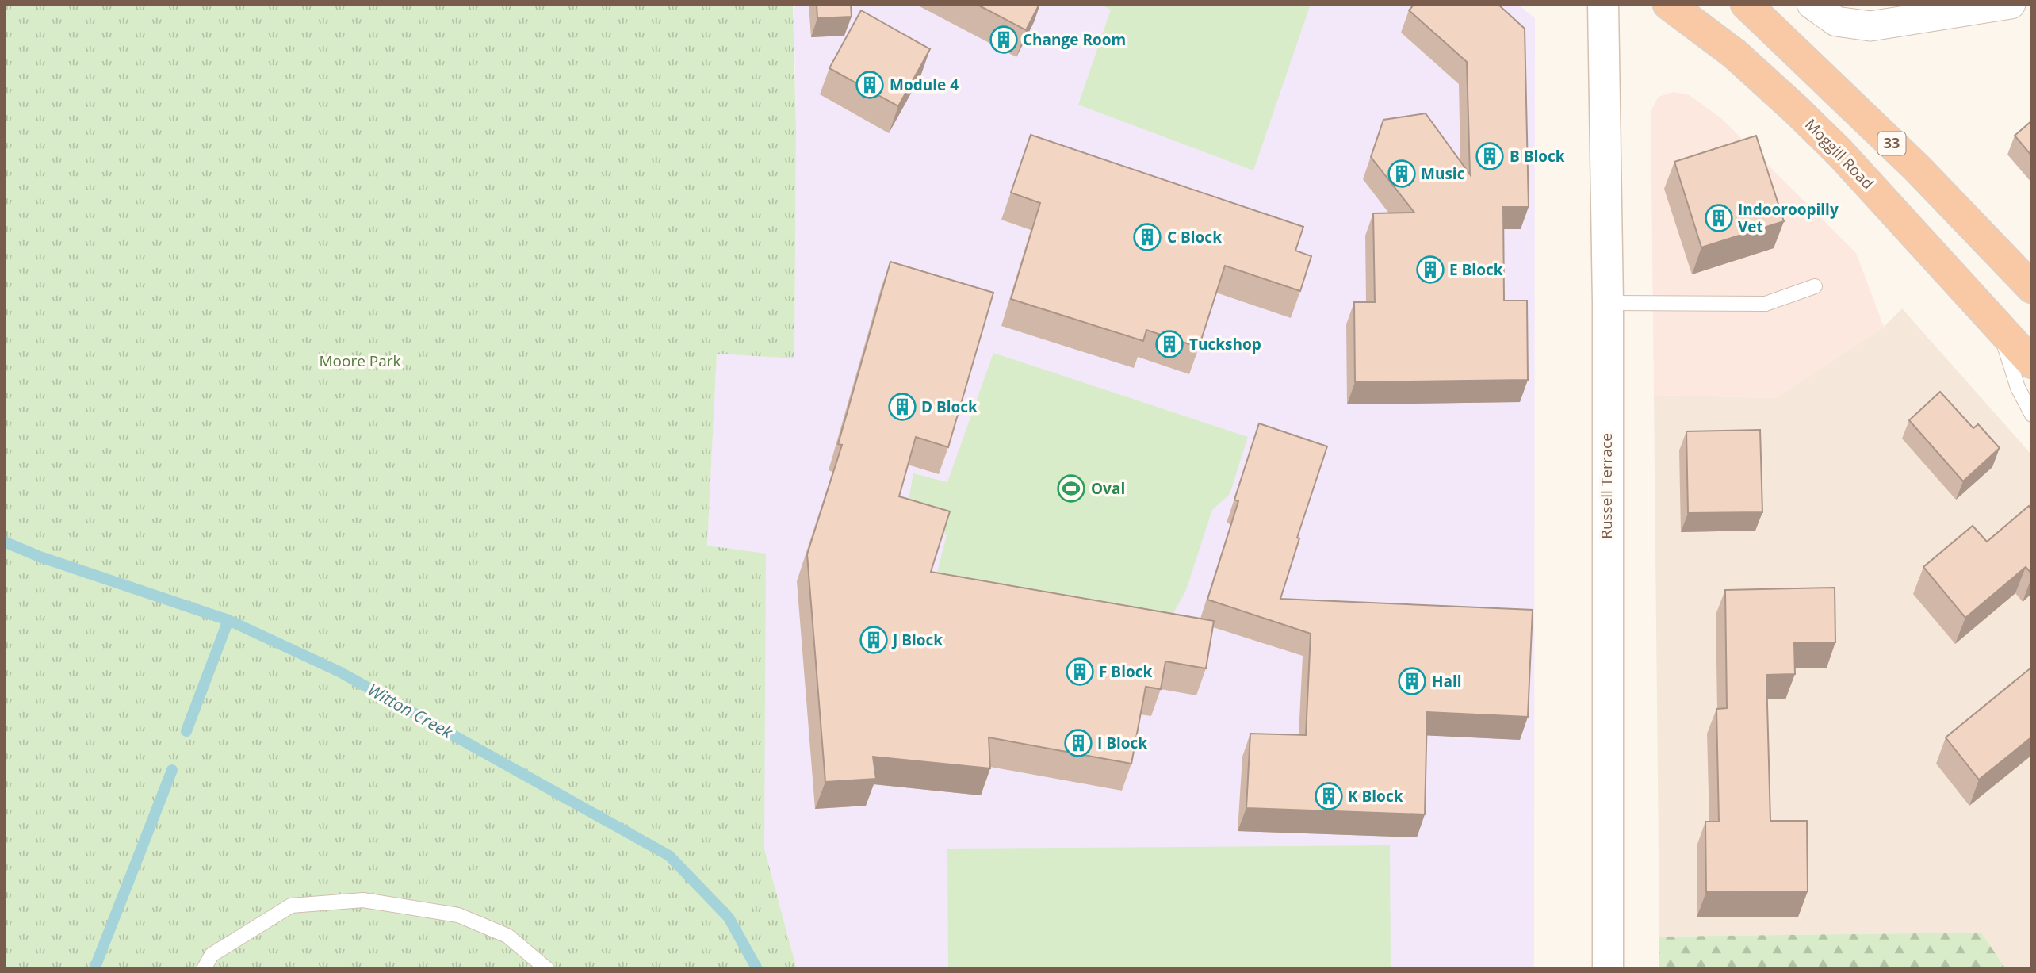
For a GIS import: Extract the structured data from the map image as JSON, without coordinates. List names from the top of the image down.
{
  "streets": {
    "highway": ["33", "Moggill Road"],
    "main road": ["Russell Terrace"]
  },
  "water": ["Witton Creek"],
  "parks": ["Moore Park"],
  "places": {
    "building": [
      "Change Room",
      "Module 4",
      "B Block",
      "Music",
      "Indooroopilly Vet",
      "C Block",
      "E Block",
      "Tuckshop",
      "D Block",
      "J Block",
      "F Block",
      "Hall",
      "I Block",
      "K Block"
    ],
    "sports": ["Oval"]
  }
}
